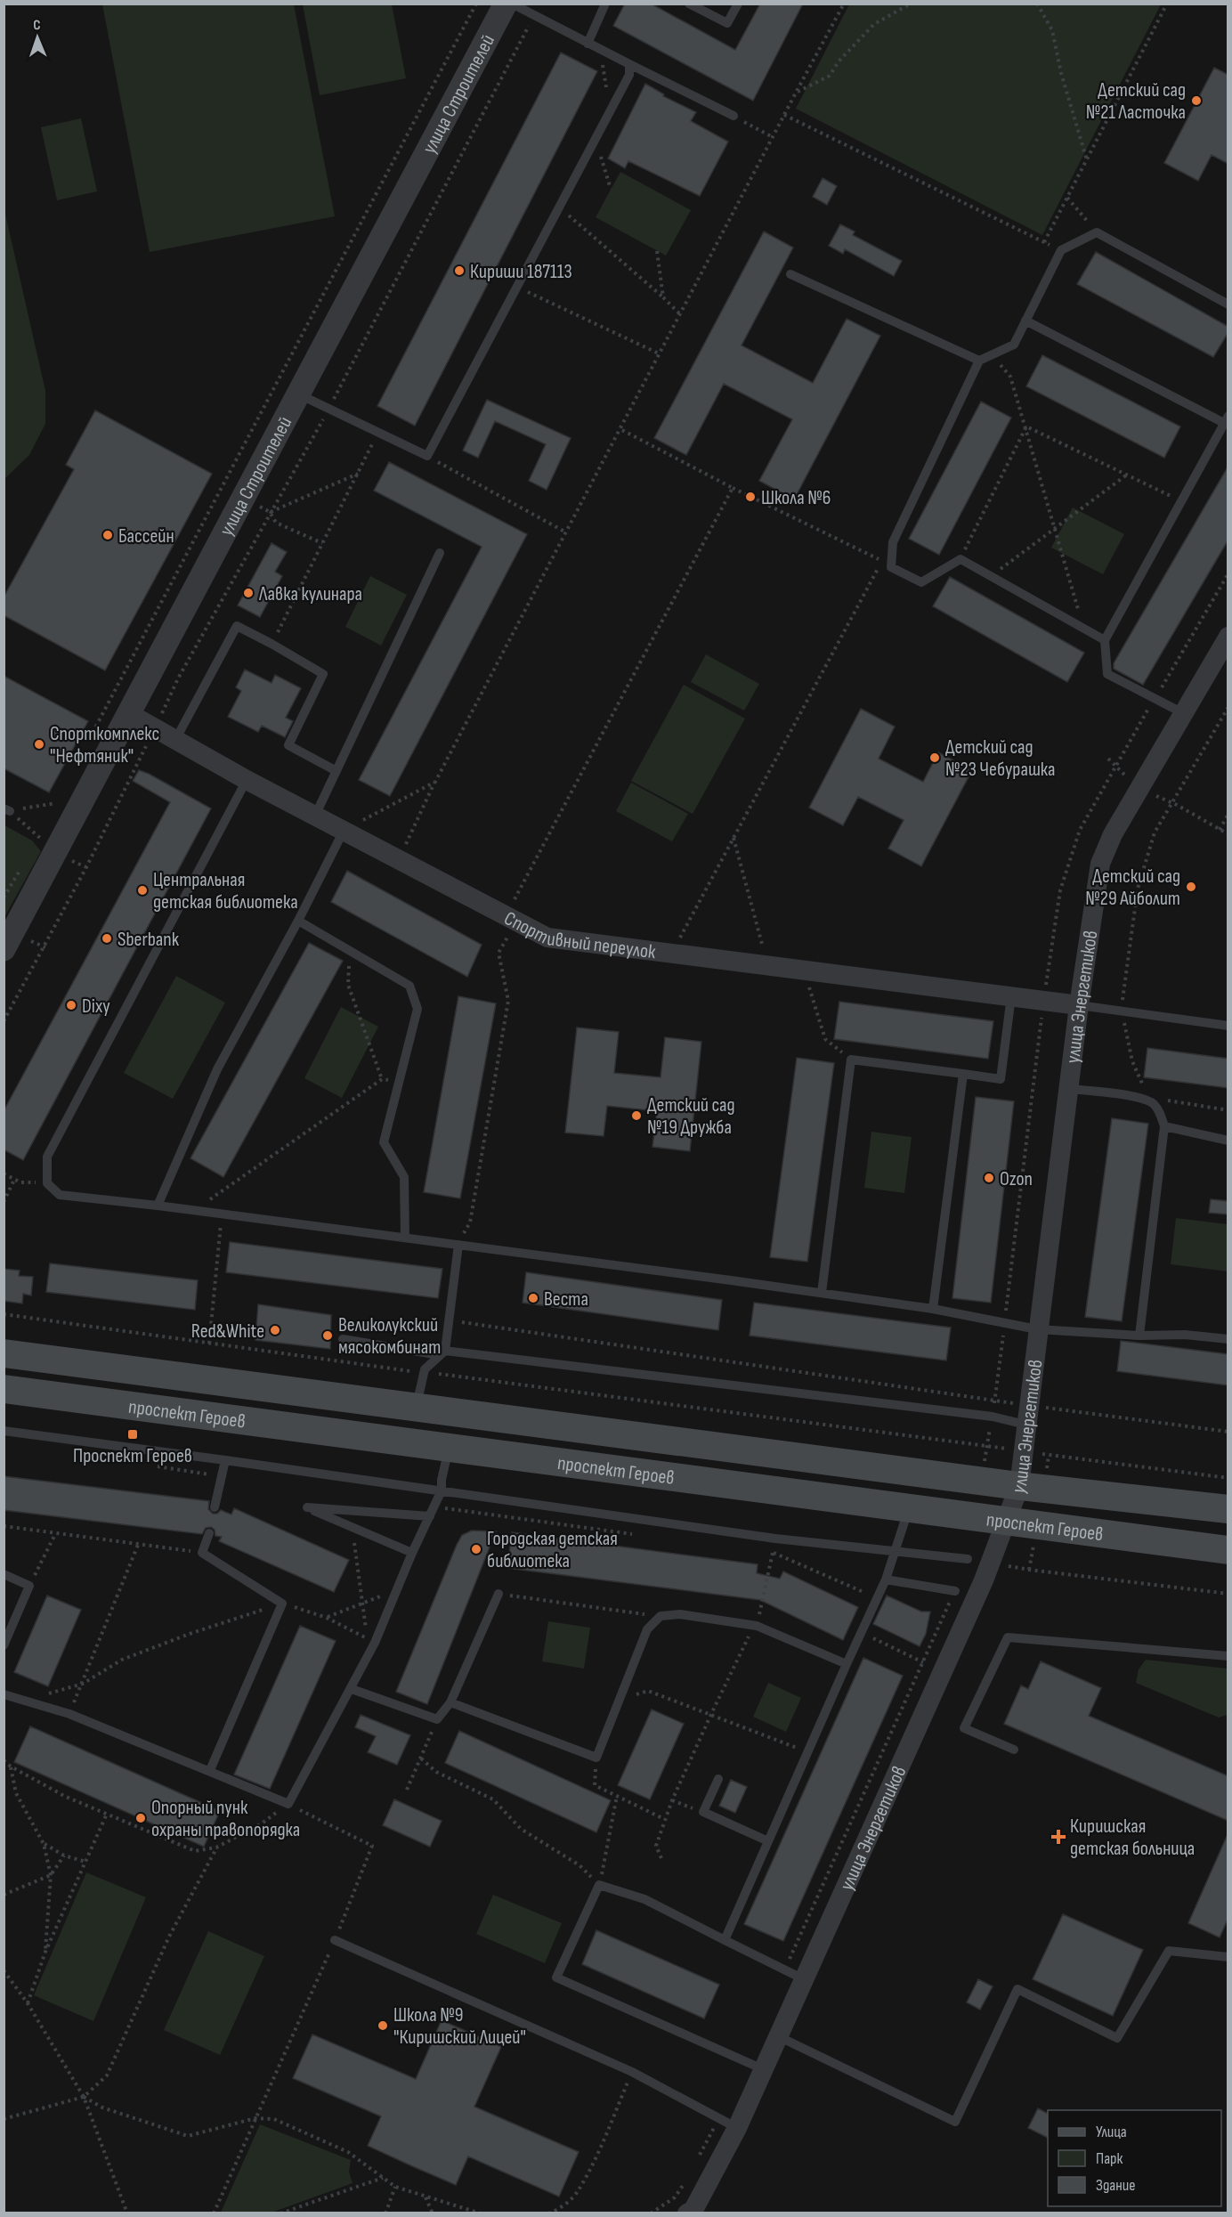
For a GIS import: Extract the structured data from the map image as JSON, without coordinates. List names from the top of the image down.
{
  "streets": {
    "main road": ["проспект Героев"],
    "street": ["улица Строителей", "Спортивный переулок", "улица Энергетиков"]
  },
  "crossings": [
    ["улица Строителей", "Спортивный переулок"],
    ["Спортивный переулок", "улица Энергетиков"],
    ["улица Энергетиков", "проспект Героев"]
  ],
  "places": {
    "other": [
      "Детский сад №21 Ласточка",
      "Кириши 187113",
      "Школа №6",
      "Бассейн",
      "Лавка кулинара",
      "Спорткомплекс \"Нефтяник\"",
      "Детский сад №23 Чебурашка",
      "Детский сад №29 Айболит",
      "Центральная детская библиотека",
      "Sberbank",
      "Dixy",
      "Детский сад №19 Дружба",
      "Ozon",
      "Веста",
      "Red&White",
      "Великолукский мясокомбинат",
      "Городская детская библиотека",
      "Опорный пунк охраны правопорядка",
      "Школа №9 \"Киришский Лицей\""
    ],
    "transit": ["Проспект Героев"],
    "health": ["Киришская детская больница"]
  },
  "legend": ["Улица", "Парк", "Здание"],
  "north": "top"
}
